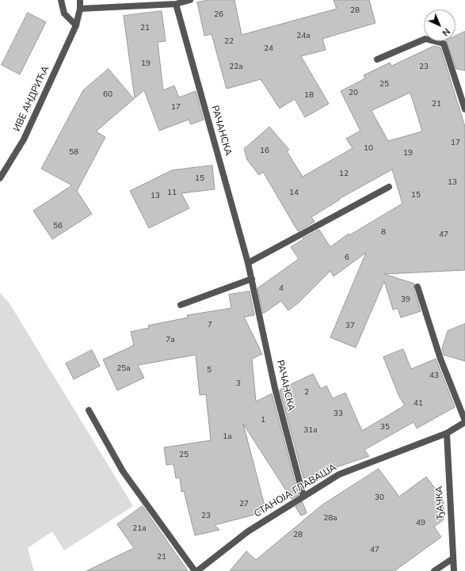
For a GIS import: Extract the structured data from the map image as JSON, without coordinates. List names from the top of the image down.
{
  "streets": {
    "street": [
      "ИВЕ АНДРИЋА",
      "РАЧАНСКА",
      "СТАНОЈА ГЛАВАША",
      "ЂАЧКА"
    ]
  },
  "crossings": [
    ["РАЧАНСКА", "СТАНОЈА ГЛАВАША"],
    ["СТАНОЈА ГЛАВАША", "ЂАЧКА"]
  ],
  "house_numbers": [
    "28",
    "26",
    "21",
    "24a",
    "22",
    "24",
    "19",
    "22a",
    "23",
    "25",
    "20",
    "60",
    "18",
    "21",
    "17",
    "17",
    "10",
    "16",
    "58",
    "19",
    "12",
    "15",
    "13",
    "11",
    "14",
    "15",
    "13",
    "56",
    "8",
    "47",
    "6",
    "4",
    "39",
    "7",
    "37",
    "7a",
    "25a",
    "5",
    "43",
    "3",
    "2",
    "41",
    "33",
    "1",
    "35",
    "31a",
    "1a",
    "25",
    "30",
    "27",
    "23",
    "28a",
    "49",
    "21a",
    "28",
    "47",
    "21"
  ],
  "north": "bottom right"
}
